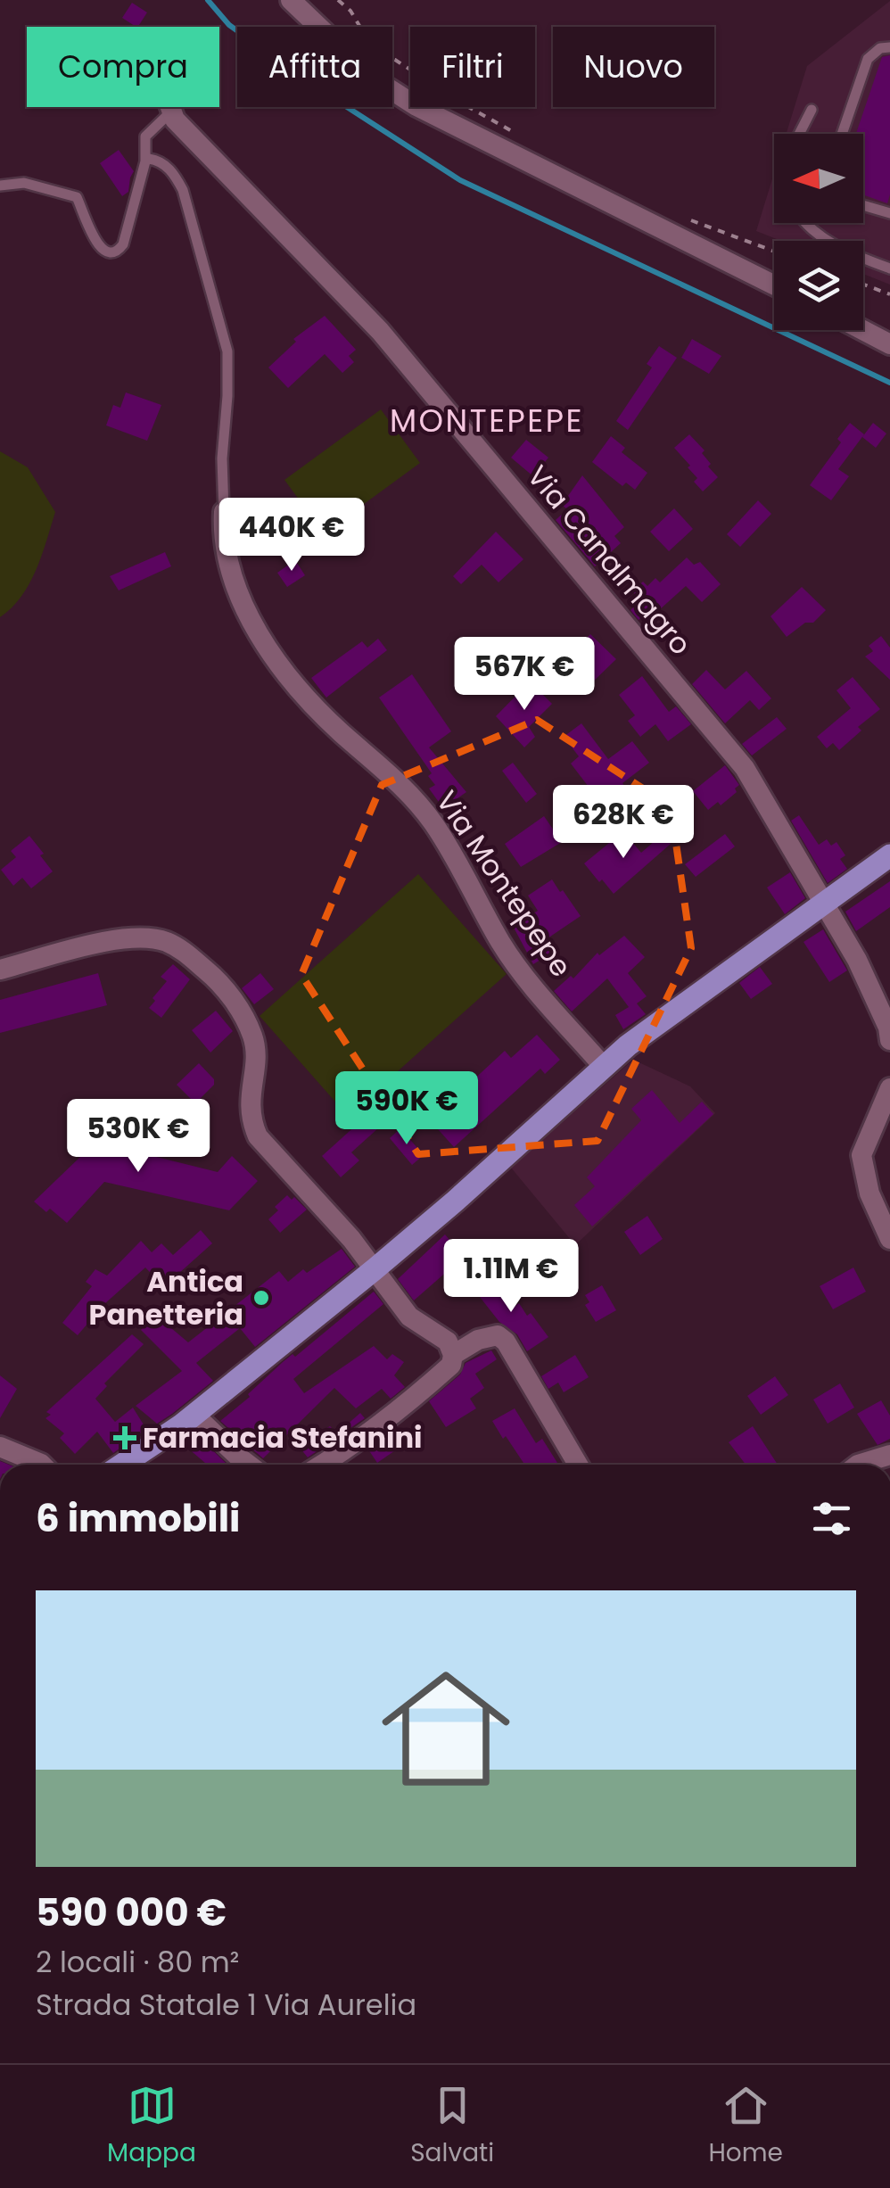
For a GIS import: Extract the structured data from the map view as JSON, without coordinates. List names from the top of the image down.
{
  "streets": {
    "street": ["Via Canalmagro", "Via Montepepe"]
  },
  "districts": ["MONTEPEPE"],
  "places": {
    "other": ["Antica Panetteria"],
    "health": ["Farmacia Stefanini"]
  },
  "north": "left",
  "page": {
    "chip": [
      "Compra",
      "Affitta",
      "Filtri",
      "Nuovo"
    ],
    "price": [
      "440K €",
      "567K €",
      "628K €",
      "590K €",
      "530K €",
      "1.11M €"
    ],
    "heading": "6 immobili",
    "list": [
      {
        "name": "590 000 €",
        "note": "2 locali · 80 m² · Strada Statale 1 Via Aurelia"
      }
    ],
    "tabs": ["Mappa", "Salvati", "Home"]
  }
}
